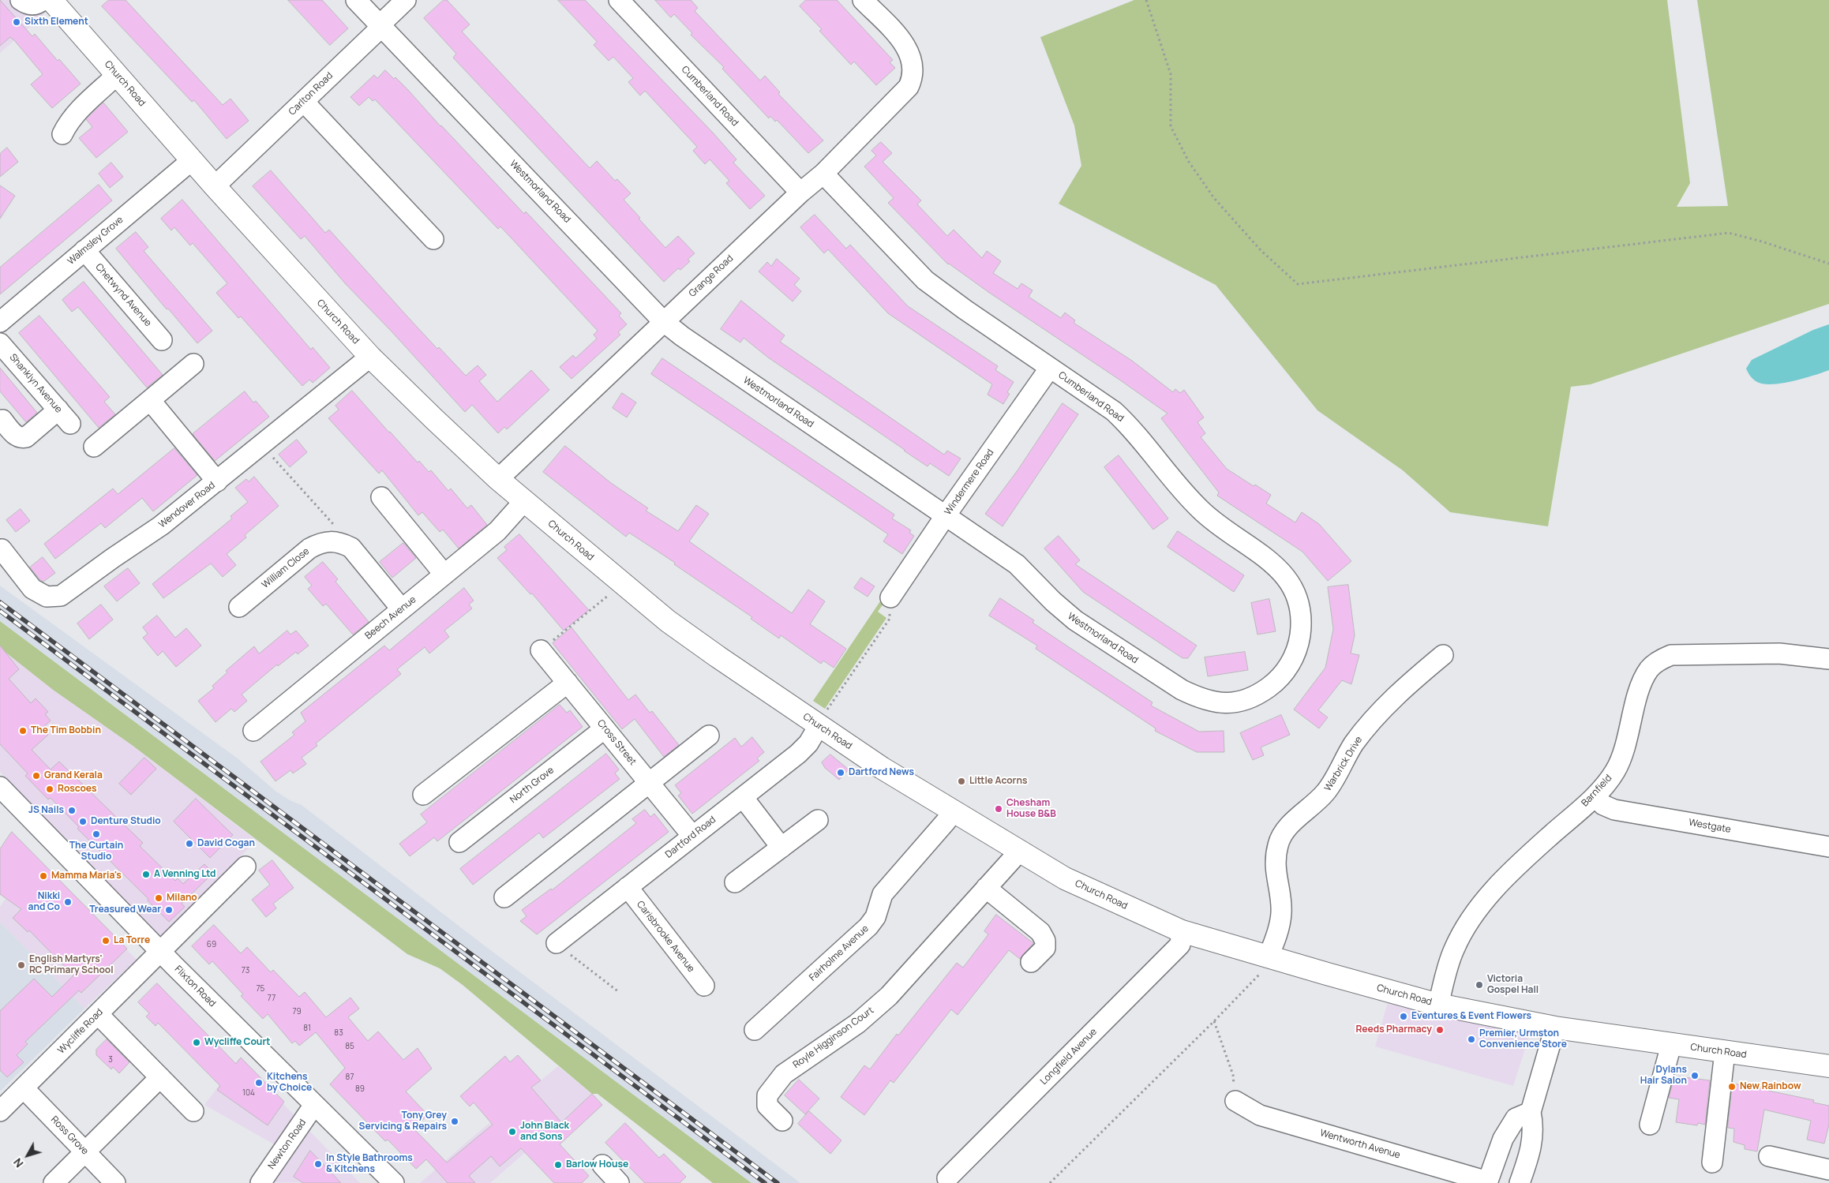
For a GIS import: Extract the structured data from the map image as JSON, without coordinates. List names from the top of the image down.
{
  "streets": {
    "main road": ["Church Road"],
    "street": [
      "Carlton Road",
      "Cumberland Road",
      "Westmorland Road",
      "Walmsley Grove",
      "Grange Road",
      "Chetwynd Avenue",
      "Shanklyn Avenue",
      "Windermere Road",
      "Wendover Road",
      "William Close",
      "Beech Avenue",
      "Cross Street",
      "Warbrick Drive",
      "North Grove",
      "Barnfield",
      "Westgate",
      "Dartford Road",
      "Carisbrooke Avenue",
      "Fairholme Avenue",
      "Flixton Road",
      "Wycliffe Road",
      "Royle Higginson Court",
      "Longfield Avenue",
      "Ross Grove",
      "Newton Road",
      "Wentworth Avenue"
    ]
  },
  "crossings": [
    ["Church Road", "Carlton Road"],
    ["Church Road", "Walmsley Grove"],
    ["Church Road", "Grange Road"],
    ["Church Road", "Wendover Road"],
    ["Church Road", "Beech Avenue"],
    ["Church Road", "Warbrick Drive"],
    ["Church Road", "Barnfield"],
    ["Church Road", "Dartford Road"],
    ["Church Road", "Fairholme Avenue"],
    ["Church Road", "Royle Higginson Court"],
    ["Church Road", "Longfield Avenue"],
    ["Carlton Road", "Westmorland Road"],
    ["Cumberland Road", "Westmorland Road"],
    ["Cumberland Road", "Grange Road"],
    ["Cumberland Road", "Windermere Road"],
    ["Westmorland Road", "Grange Road"],
    ["Westmorland Road", "Windermere Road"],
    ["Walmsley Grove", "Chetwynd Avenue"],
    ["Cross Street", "North Grove"],
    ["Cross Street", "Dartford Road"],
    ["Barnfield", "Westgate"],
    ["Dartford Road", "Carisbrooke Avenue"],
    ["Flixton Road", "Wycliffe Road"],
    ["Flixton Road", "Newton Road"],
    ["Wycliffe Road", "Ross Grove"]
  ],
  "places": [
    "Sixth Element",
    "The Tim Bobbin",
    "Dartford News",
    "Grand Kerala",
    "Little Acorns",
    "Roscoes",
    "Chesham House B&B",
    "JS Nails",
    "Denture Studio",
    "The Curtain Studio",
    "David Cogan",
    "A Venning Ltd",
    "Mamma Maria's",
    "Milano",
    "Nikki and Co",
    "Treasured Wear",
    "La Torre",
    "English Martyrs' RC Primary School",
    "Victoria Gospel Hall",
    "Eventures & Event Flowers",
    "Reeds Pharmacy",
    "Premier, Urmston Convenience Store",
    "Wycliffe Court",
    "Dylans Hair Salon",
    "Kitchens by Choice",
    "New Rainbow",
    "Tony Grey Servicing & Repairs",
    "John Black and Sons",
    "In Style Bathrooms & Kitchens",
    "Barlow House"
  ],
  "house_numbers": [
    "69",
    "73",
    "75",
    "77",
    "79",
    "81",
    "83",
    "85",
    "3",
    "87",
    "89",
    "104"
  ],
  "north": "bottom left"
}
